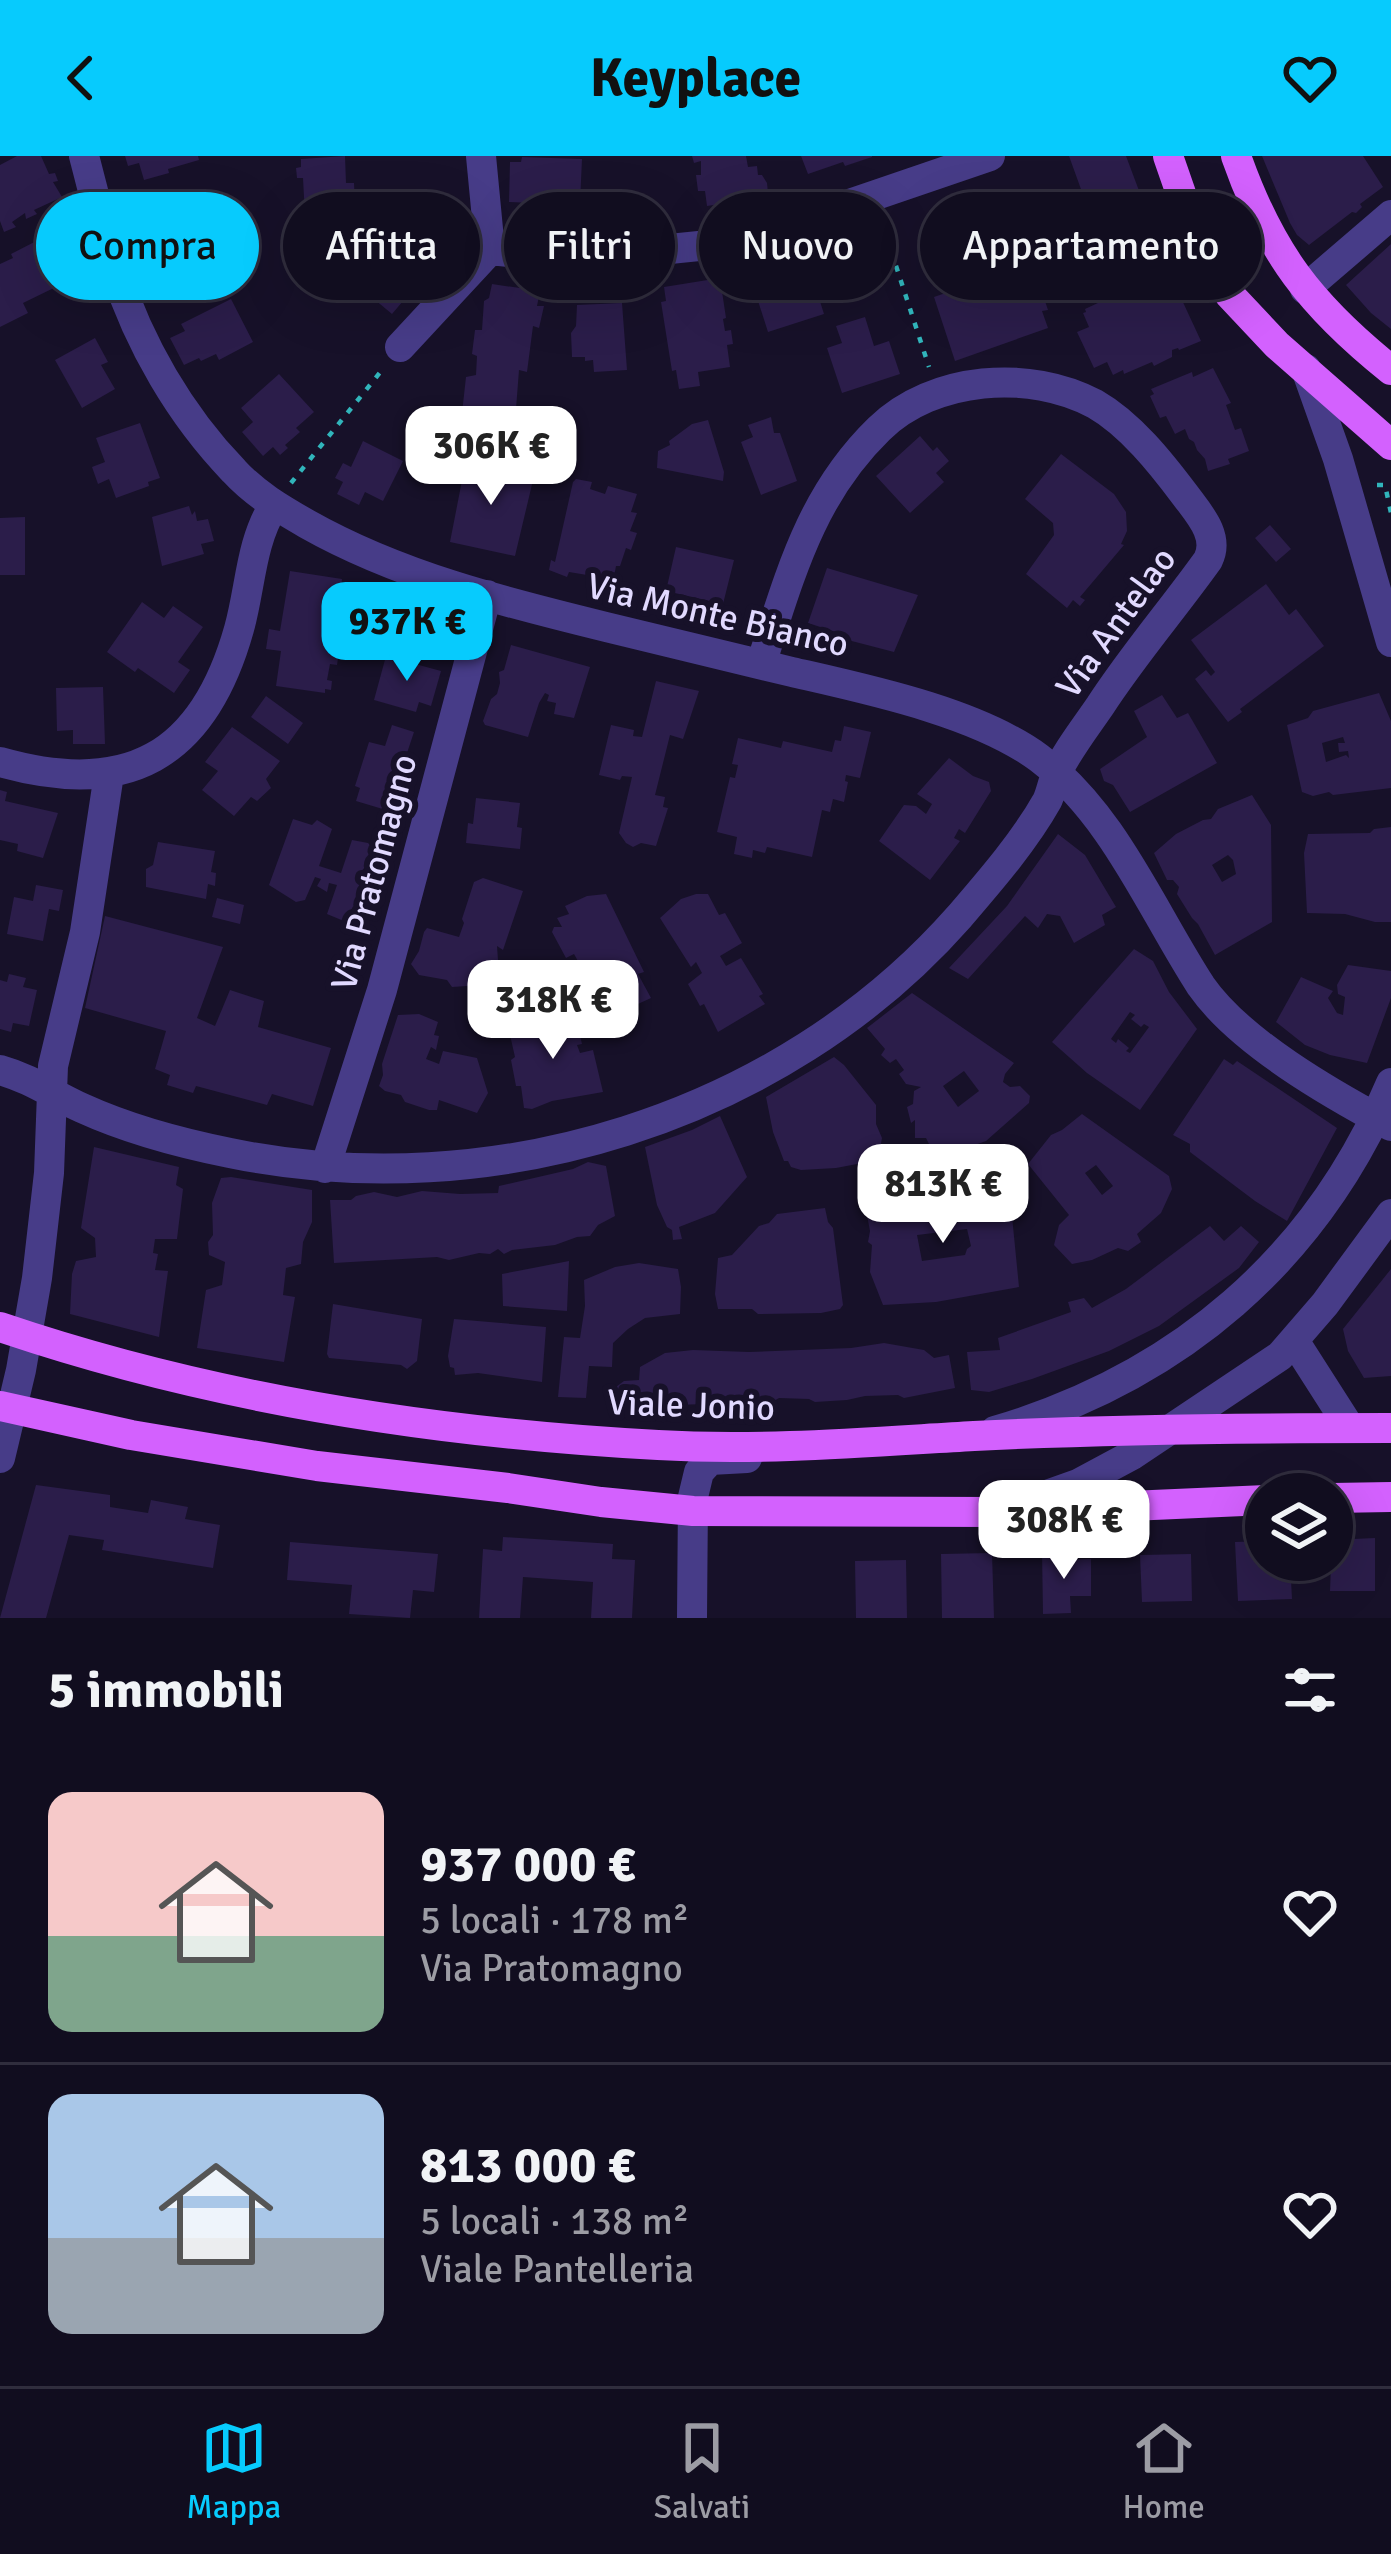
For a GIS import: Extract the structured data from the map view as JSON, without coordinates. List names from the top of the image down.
{
  "streets": {
    "main road": ["Viale Jonio"],
    "street": ["Via Monte Bianco", "Via Antelao", "Via Pratomagno"]
  },
  "crossings": [
    ["Via Monte Bianco", "Via Antelao"],
    ["Via Monte Bianco", "Via Pratomagno"]
  ],
  "page": {
    "header": "Keyplace",
    "chip": [
      "Compra",
      "Affitta",
      "Filtri",
      "Nuovo",
      "Appartamento"
    ],
    "price": [
      "306K €",
      "937K €",
      "318K €",
      "813K €",
      "308K €"
    ],
    "heading": "5 immobili",
    "list": [
      {
        "name": "937 000 €",
        "note": "5 locali · 178 m² · Via Pratomagno"
      },
      {
        "name": "813 000 €",
        "note": "5 locali · 138 m² · Viale Pantelleria"
      }
    ],
    "tabs": ["Mappa", "Salvati", "Home"]
  }
}
